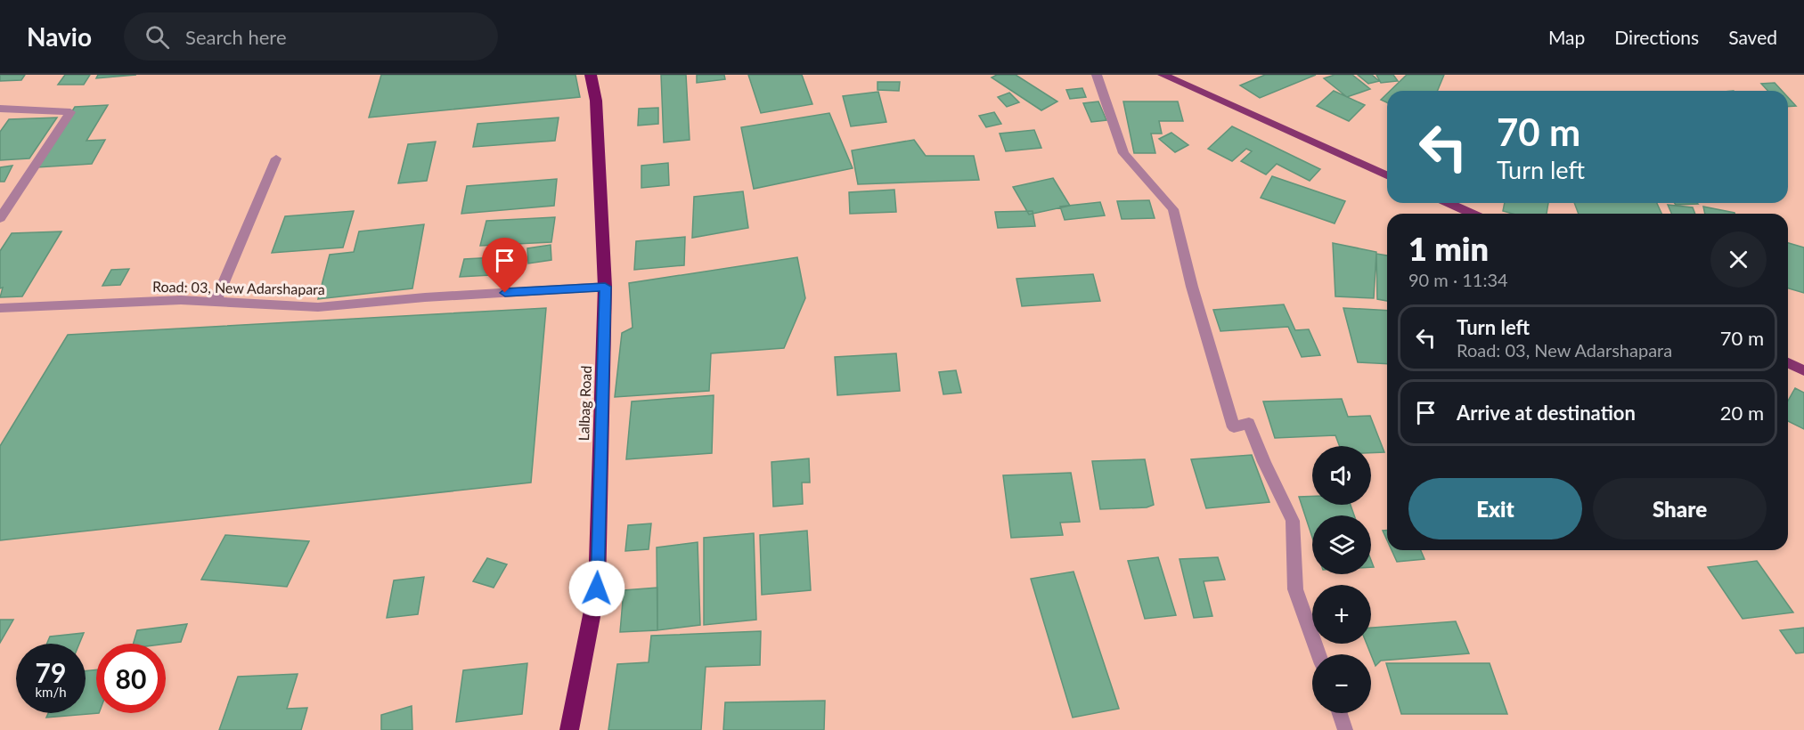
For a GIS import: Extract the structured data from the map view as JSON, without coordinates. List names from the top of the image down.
{
  "streets": {
    "highway": ["Lalbag Road"],
    "street": ["Road: 03, New Adarshapara"]
  },
  "crossings": [
    ["Road: 03, New Adarshapara", "Lalbag Road"]
  ],
  "page": {
    "header": "Navio",
    "search": "Search here",
    "nav": ["Map", "Directions", "Saved"],
    "turn": ["70 m", "Turn left"],
    "heading": ["1 min", "90 m · 11:34"],
    "list": [
      {
        "name": "Turn left",
        "note": "Road: 03, New Adarshapara",
        "value": "70 m"
      },
      {
        "name": "Arrive at destination",
        "value": "20 m"
      }
    ],
    "map_buttons": ["+", "−"],
    "buttons": ["Exit", "Share"],
    "speed": "79 km/h",
    "limit": "80"
  }
}
